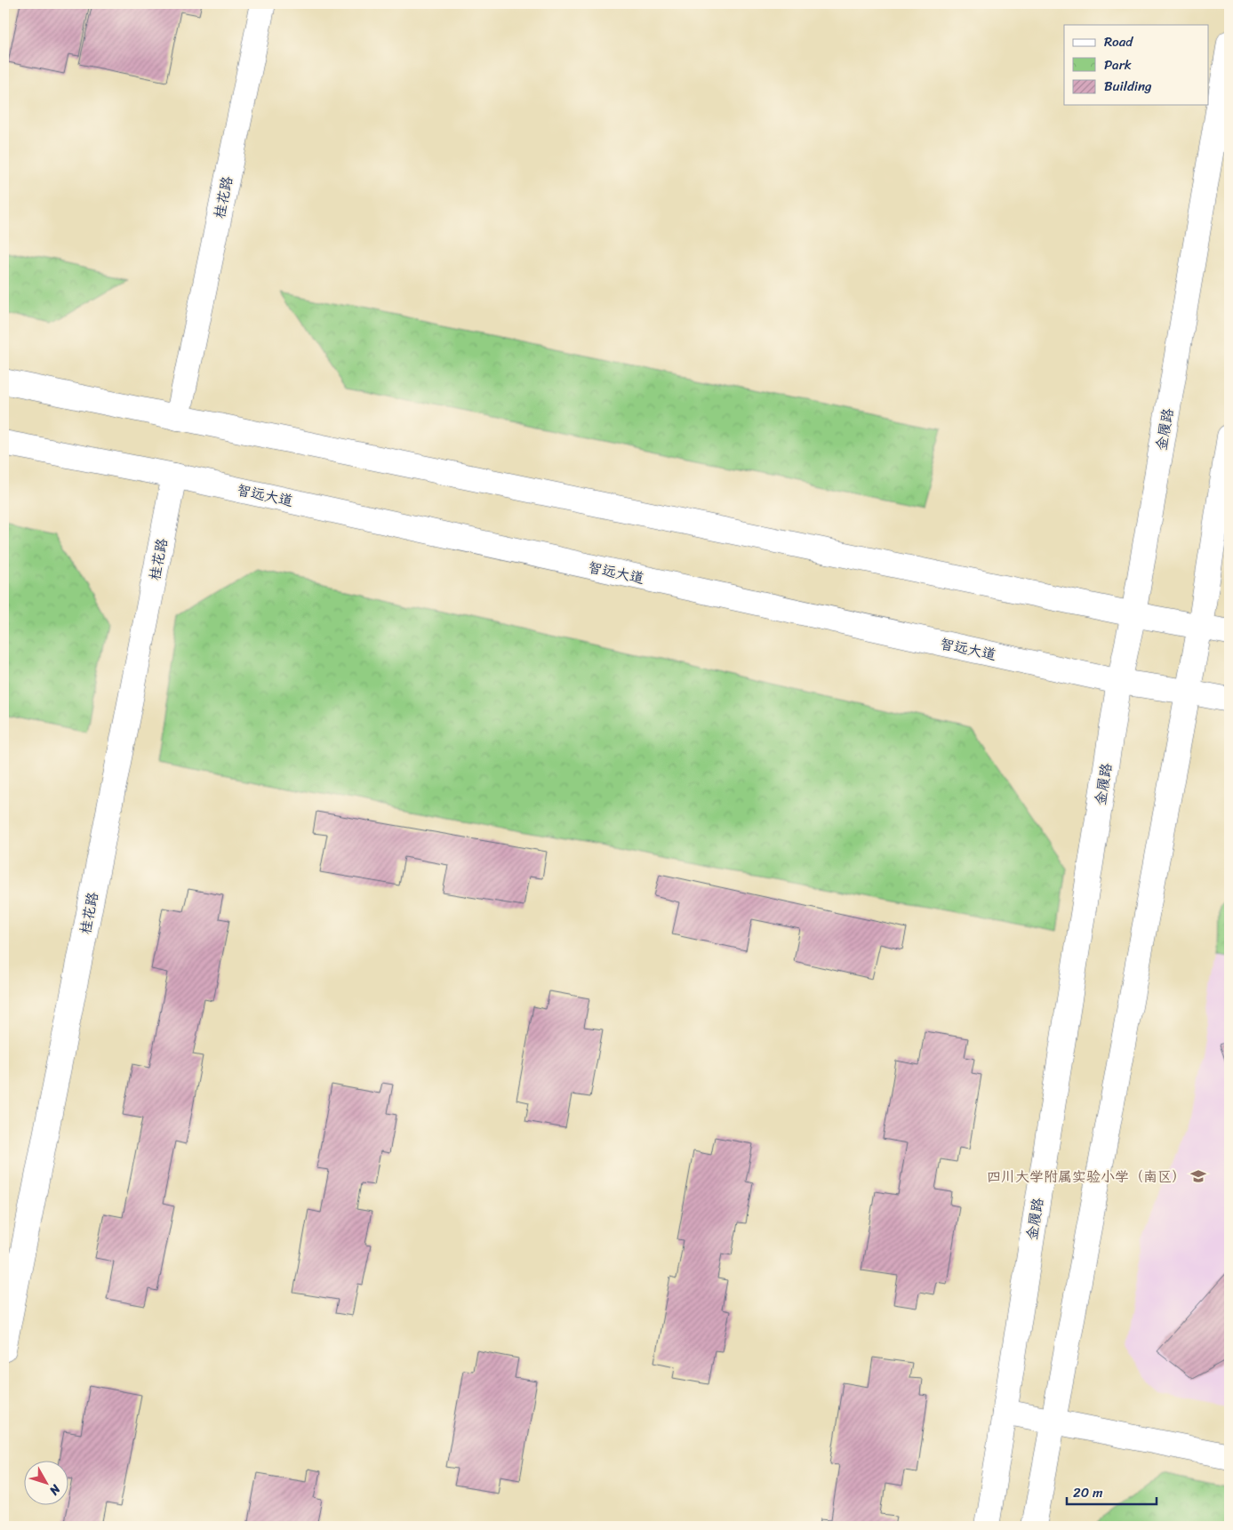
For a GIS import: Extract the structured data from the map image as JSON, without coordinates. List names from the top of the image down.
{
  "streets": {
    "main road": ["桂花路", "金履路", "智远大道"]
  },
  "crossings": [
    ["桂花路", "智远大道"],
    ["金履路", "智远大道"]
  ],
  "places": {
    "school or university": ["四川大学附属实验小学（南区）"]
  },
  "legend": ["Road", "Park", "Building"],
  "scale_bar": "20 m",
  "north": "bottom right"
}
